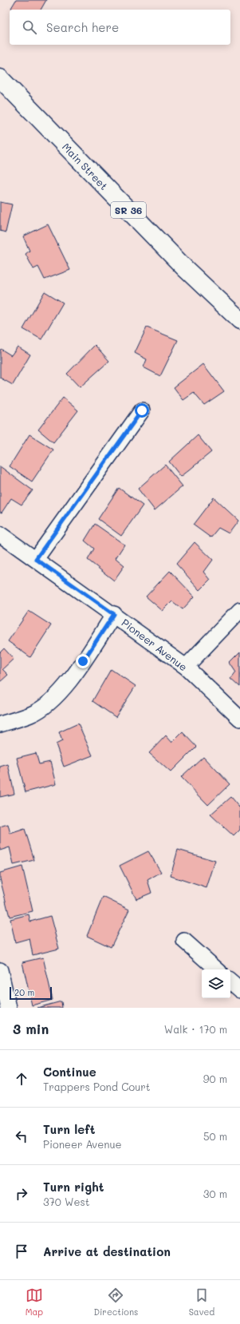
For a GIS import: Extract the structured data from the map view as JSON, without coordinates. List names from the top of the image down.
{
  "streets": {
    "highway": ["Main Street", "SR 36"],
    "street": ["Pioneer Avenue"]
  },
  "scale_bar": "20 m",
  "page": {
    "search": "Search here",
    "scale": "20 m",
    "heading": ["3 min", "Walk · 170 m"],
    "list": [
      ["Continue", "Trappers Pond Court", "90 m"],
      ["Turn left", "Pioneer Avenue", "50 m"],
      ["Turn right", "370 West", "30 m"],
      "Arrive at destination"
    ],
    "nav": ["Map", "Directions", "Saved"]
  }
}
